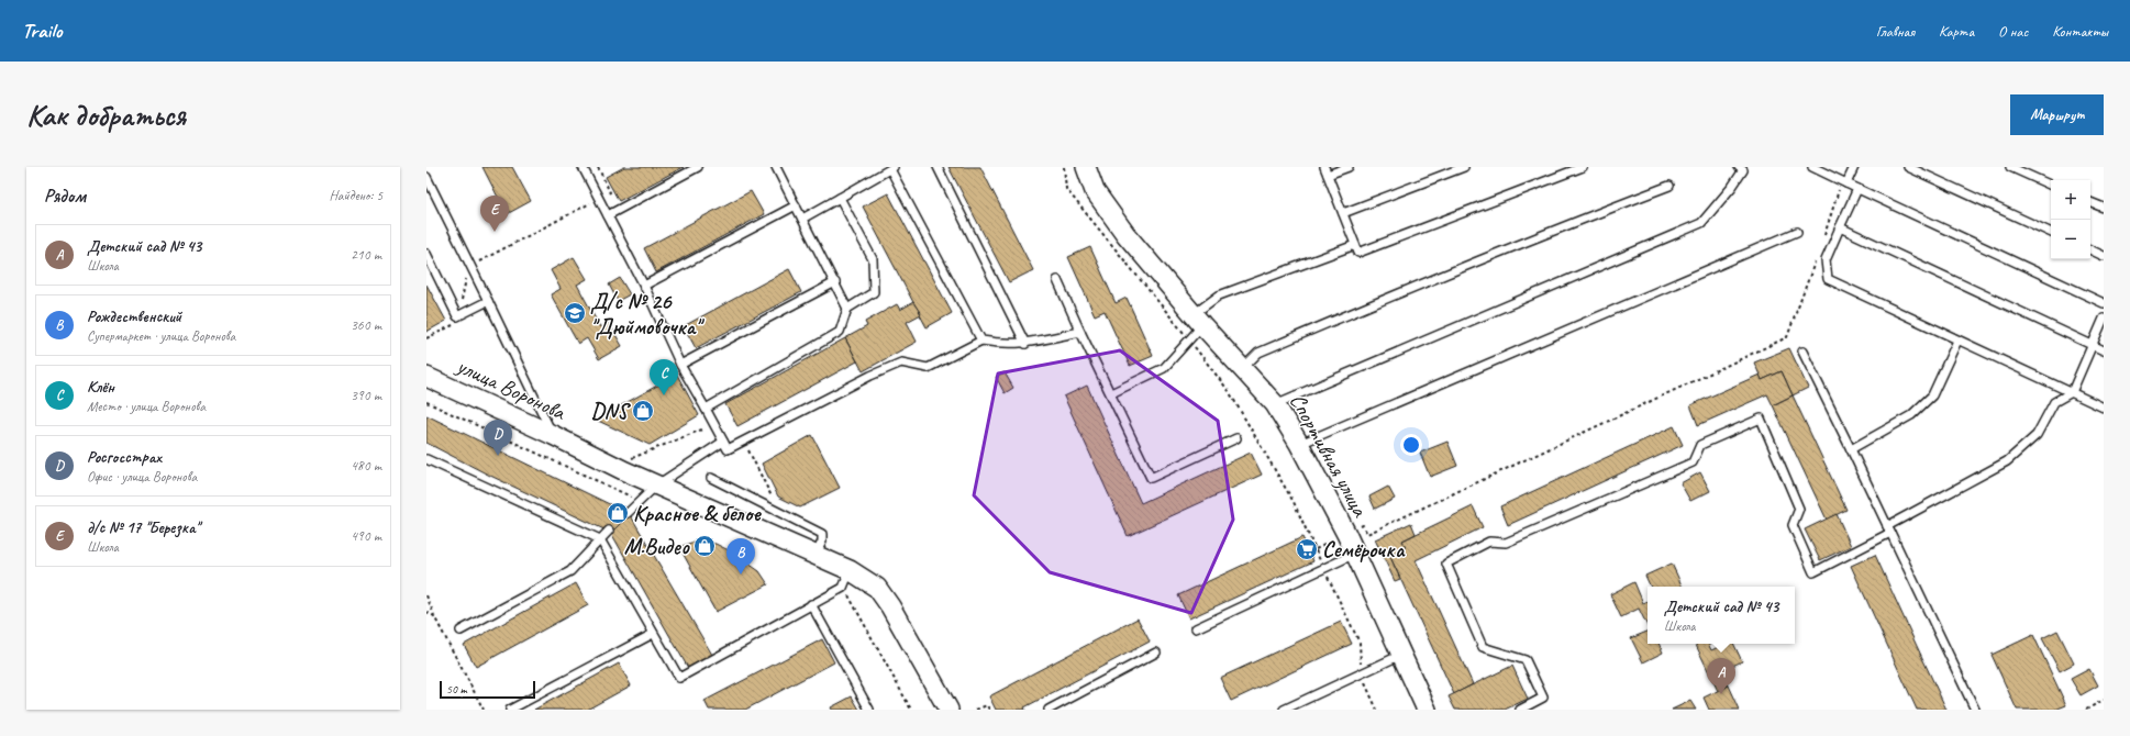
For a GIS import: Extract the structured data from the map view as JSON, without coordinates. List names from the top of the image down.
{
  "streets": {
    "street": ["улица Воронова", "Спортивная улица"]
  },
  "places": {
    "school or university": ["Д/с № 26 \"Дюймовочка\""],
    "shop": ["DNS", "Красное & белое", "М.Видео"],
    "supermarket": ["Семёрочка"]
  },
  "scale_bar": "50 m",
  "page": {
    "header": "Trailo",
    "nav": [
      "Главная",
      "Карта",
      "О нас",
      "Контакты"
    ],
    "buttons": "Маршрут",
    "title": "Как добраться",
    "heading": ["Рядом", "Найдено: 5"],
    "map_buttons": ["+", "−"],
    "pins": [
      "E",
      "C",
      "D",
      "B",
      "A"
    ],
    "list": [
      {
        "mark": "A",
        "name": "Детский сад № 43",
        "note": "Школа",
        "value": "210 m"
      },
      {
        "mark": "B",
        "name": "Рождественский",
        "note": "Супермаркет · улица Воронова",
        "value": "360 m"
      },
      {
        "mark": "C",
        "name": "Клён",
        "note": "Место · улица Воронова",
        "value": "390 m"
      },
      {
        "mark": "D",
        "name": "Росгосстрах",
        "note": "Офис · улица Воронова",
        "value": "480 m"
      },
      {
        "mark": "E",
        "name": "д/с № 17 \"Березка\"",
        "note": "Школа",
        "value": "490 m"
      }
    ],
    "popup": ["Детский сад № 43", "Школа"],
    "scale": "50 m"
  }
}
